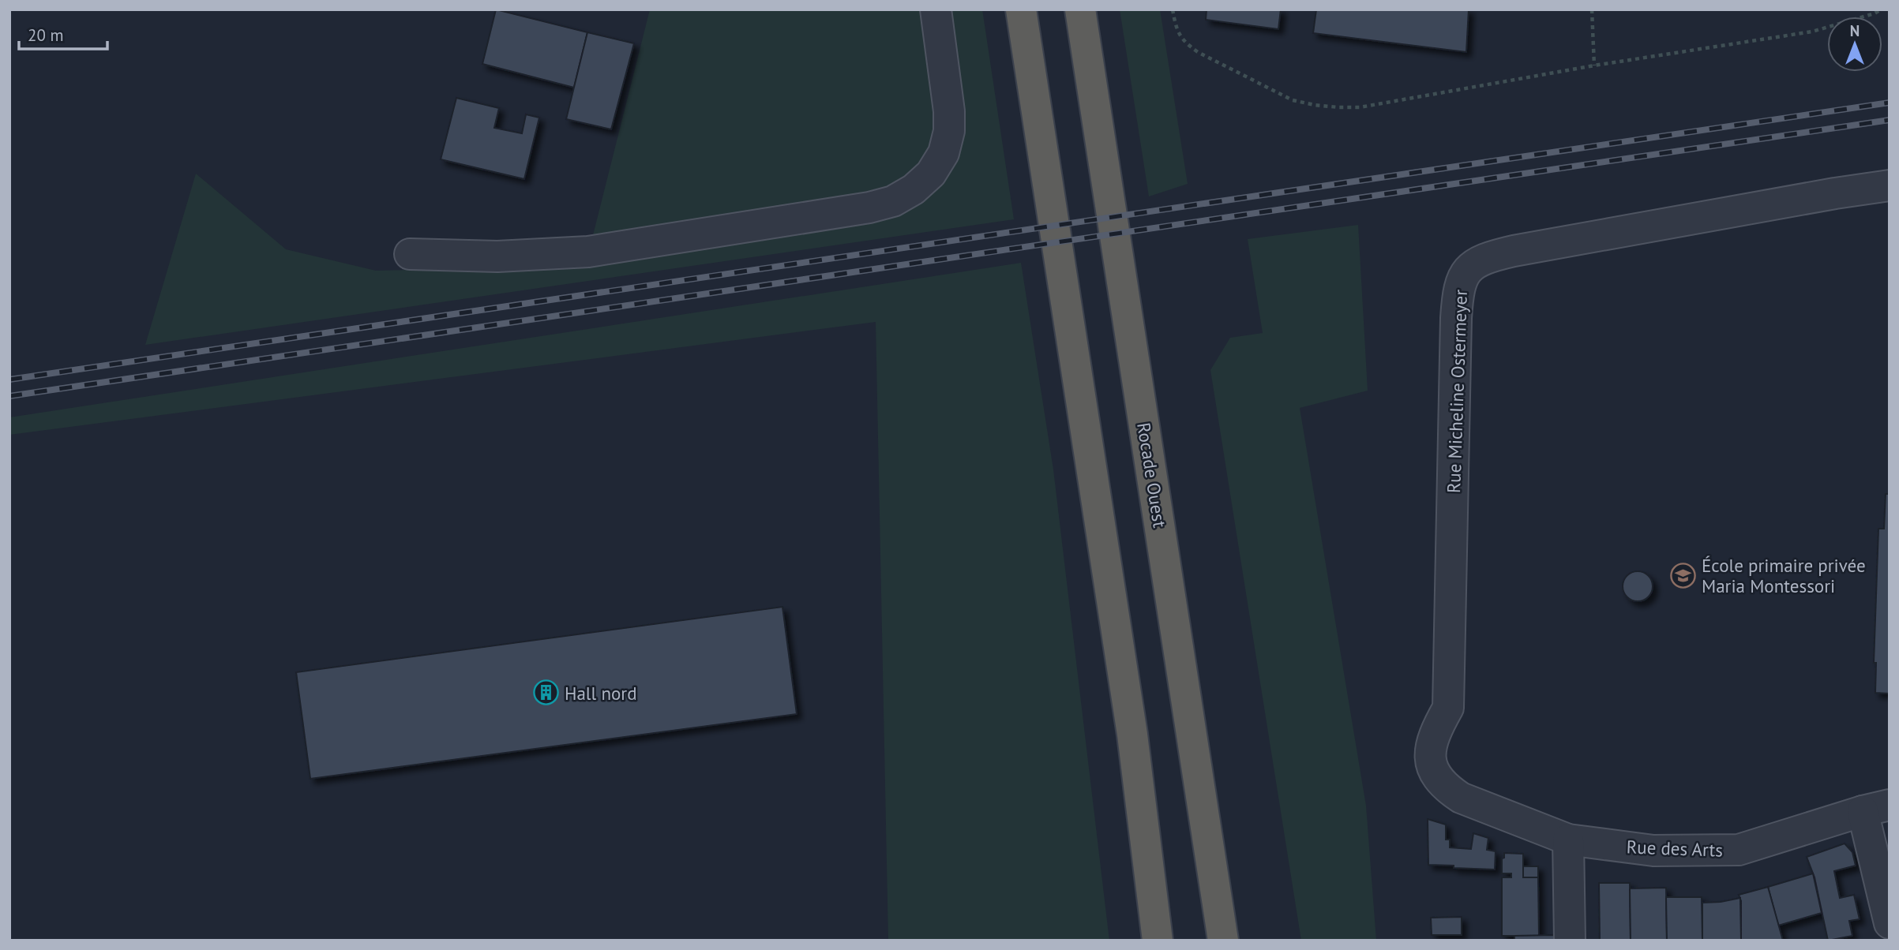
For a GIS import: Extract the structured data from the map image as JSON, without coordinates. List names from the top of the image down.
{
  "streets": {
    "highway": ["Rocade Ouest"],
    "street": ["Rue Micheline Ostermeyer", "Rue des Arts"]
  },
  "crossings": [
    ["Rue Micheline Ostermeyer", "Rue des Arts"]
  ],
  "places": {
    "school or university": ["École primaire privée Maria Montessori"],
    "building": ["Hall nord"]
  },
  "scale_bar": "20 m",
  "north": "top"
}
